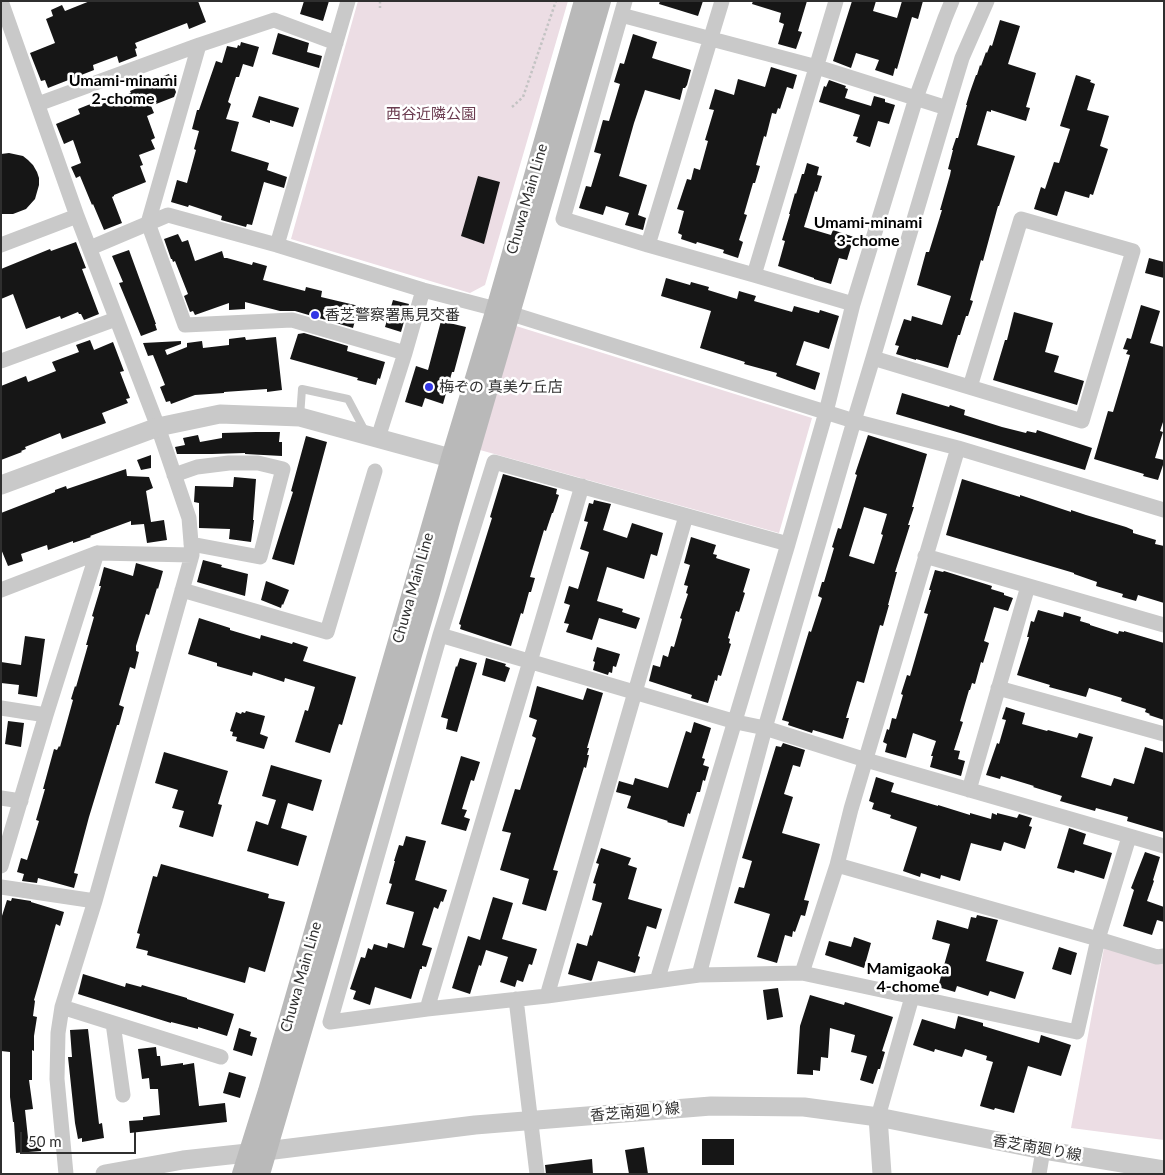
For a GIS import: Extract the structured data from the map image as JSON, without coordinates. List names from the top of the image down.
{
  "streets": {
    "main road": ["Chuwa Main Line"],
    "street": ["香芝南廻り線"]
  },
  "crossings": [
    ["Chuwa Main Line", "香芝南廻り線"]
  ],
  "districts": ["Umami-minami 2-chome", "Umami-minami 3-chome", "Mamigaoka 4-chome"],
  "parks": ["西谷近隣公園"],
  "places": ["香芝警察署馬見交番", "梅ぞの 真美ケ丘店"],
  "scale_bar": "50 m"
}
